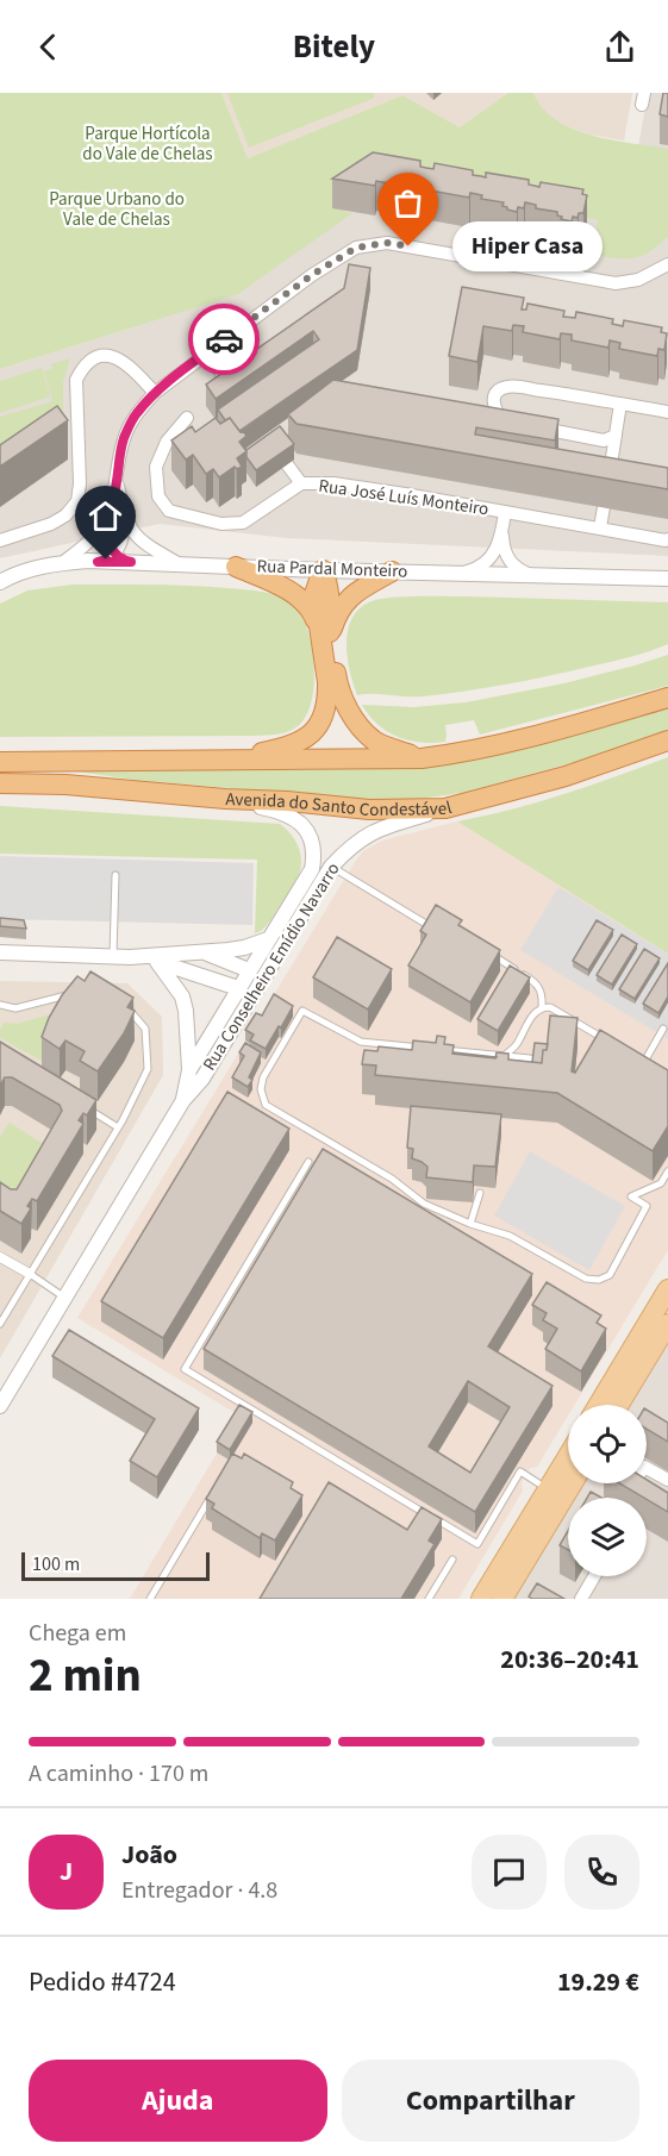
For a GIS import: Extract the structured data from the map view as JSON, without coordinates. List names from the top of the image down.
{
  "streets": {
    "highway": ["Avenida do Santo Condestável"],
    "street": ["Rua José Luís Monteiro", "Rua Pardal Monteiro", "Rua Conselheiro Emídio Navarro"]
  },
  "crossings": [
    ["Avenida do Santo Condestável", "Rua Conselheiro Emídio Navarro"]
  ],
  "parks": ["Parque Hortícola do Vale de Chelas", "Parque Urbano do Vale de Chelas"],
  "places": ["Hiper Casa"],
  "scale_bar": "100 m",
  "page": {
    "header": "Bitely",
    "bubble": "Hiper Casa",
    "scale": "100 m",
    "heading": ["2 min", "Chega em", "20:36–20:41"],
    "panel": [
      "João",
      "Entregador · 4.8",
      "Pedido #4724",
      "19.29 €"
    ],
    "bar": "A caminho · 170 m",
    "round": "J",
    "buttons": ["Ajuda", "Compartilhar"]
  }
}
